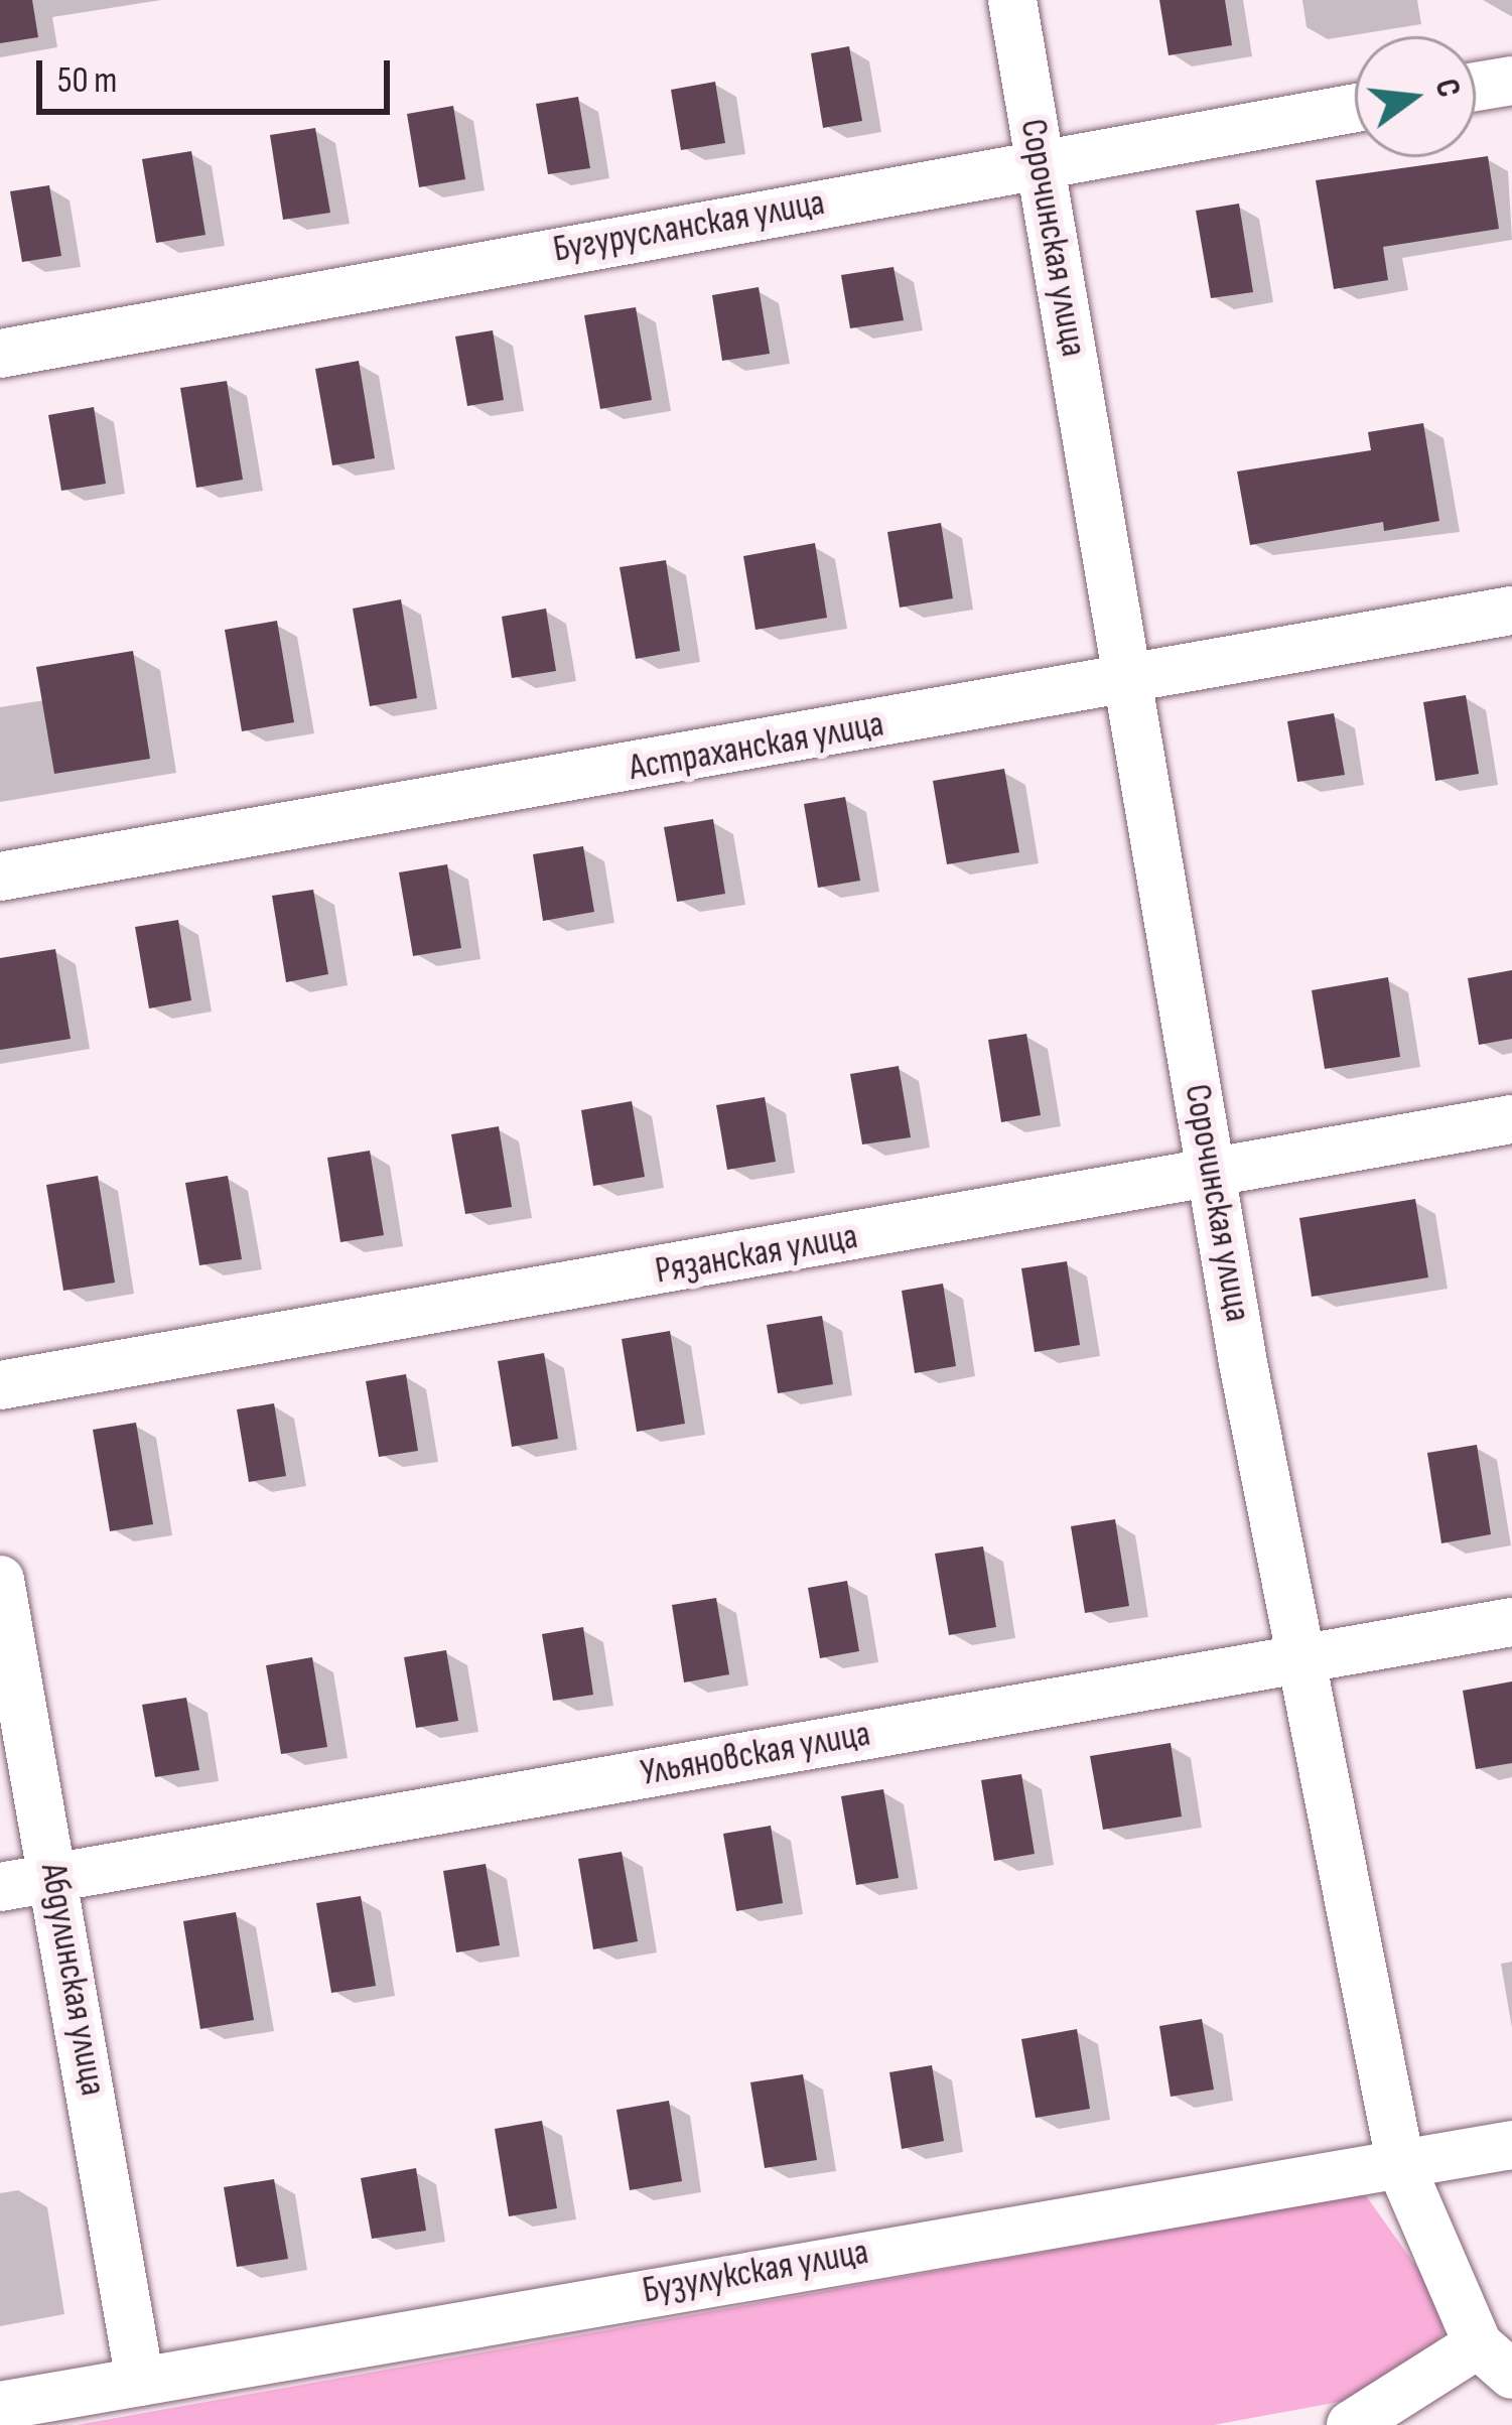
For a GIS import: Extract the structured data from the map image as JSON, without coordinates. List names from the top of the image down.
{
  "streets": {
    "street": [
      "Бугурусланская улица",
      "Сорочинская улица",
      "Астраханская улица",
      "Рязанская улица",
      "Ульяновская улица",
      "Абдулинская улица",
      "Бузулукская улица"
    ]
  },
  "crossings": [
    ["Бугурусланская улица", "Сорочинская улица"],
    ["Сорочинская улица", "Астраханская улица"],
    ["Сорочинская улица", "Рязанская улица"],
    ["Сорочинская улица", "Ульяновская улица"],
    ["Сорочинская улица", "Бузулукская улица"],
    ["Ульяновская улица", "Абдулинская улица"],
    ["Абдулинская улица", "Бузулукская улица"]
  ],
  "scale_bar": "50 m",
  "north": "right"
}
